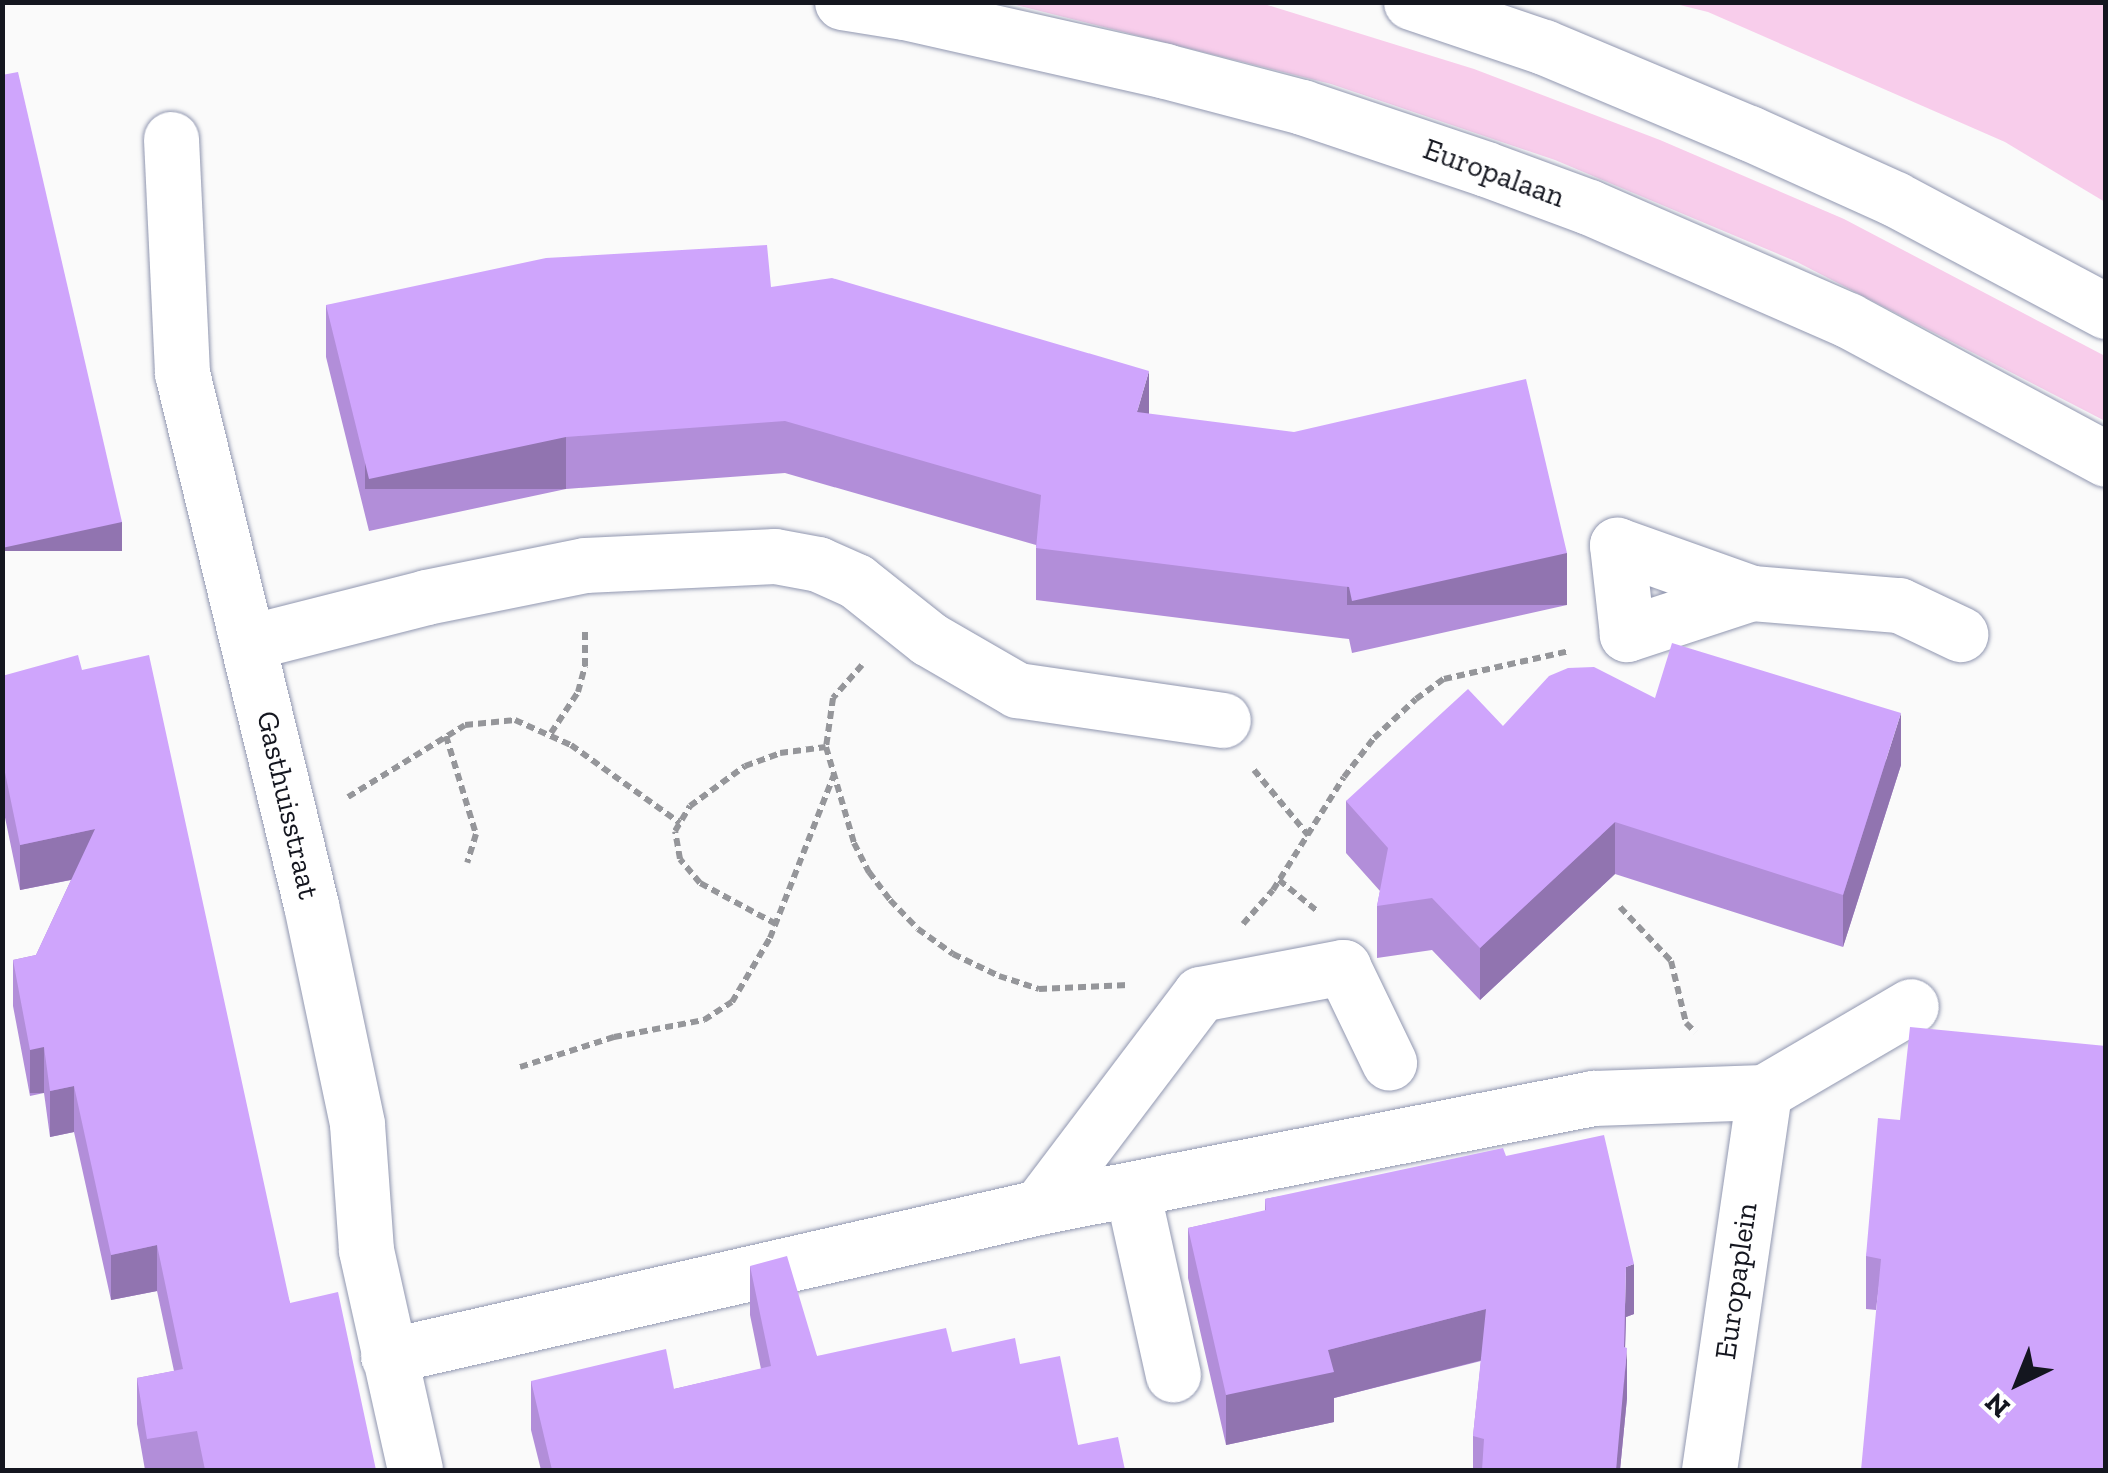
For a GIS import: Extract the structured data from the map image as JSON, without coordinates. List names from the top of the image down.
{
  "streets": {
    "main road": ["Europalaan", "Gasthuisstraat", "Europaplein"]
  },
  "north": "bottom left"
}
